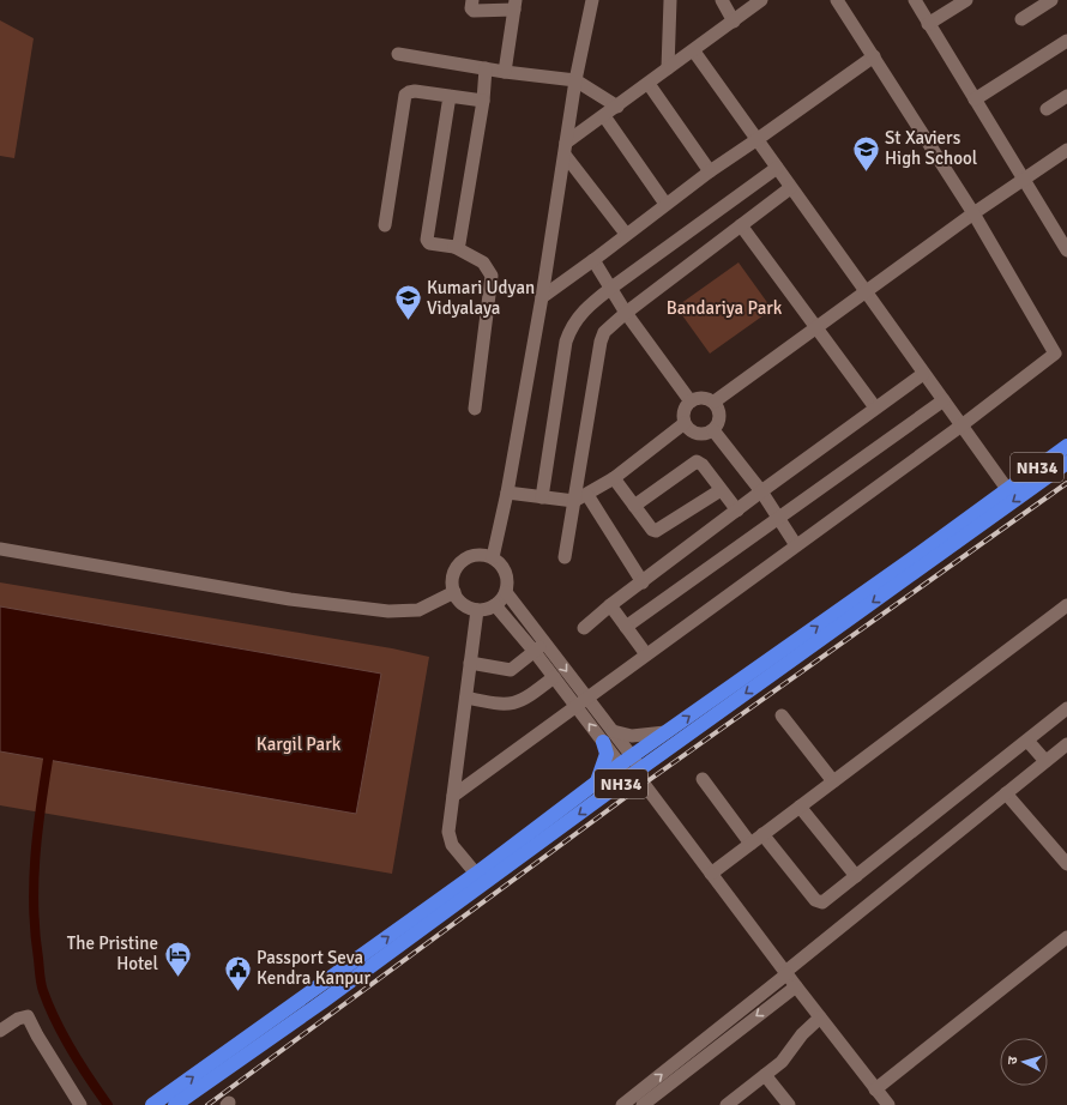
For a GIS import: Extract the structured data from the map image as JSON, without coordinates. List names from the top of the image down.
{
  "streets": {
    "highway": ["NH34"]
  },
  "parks": ["Bandariya Park", "Kargil Park"],
  "places": {
    "school or university": ["St Xaviers High School", "Kumari Udyan Vidyalaya"],
    "hotel": ["The Pristine Hotel"],
    "public building": ["Passport Seva Kendra Kanpur"]
  },
  "north": "left"
}
